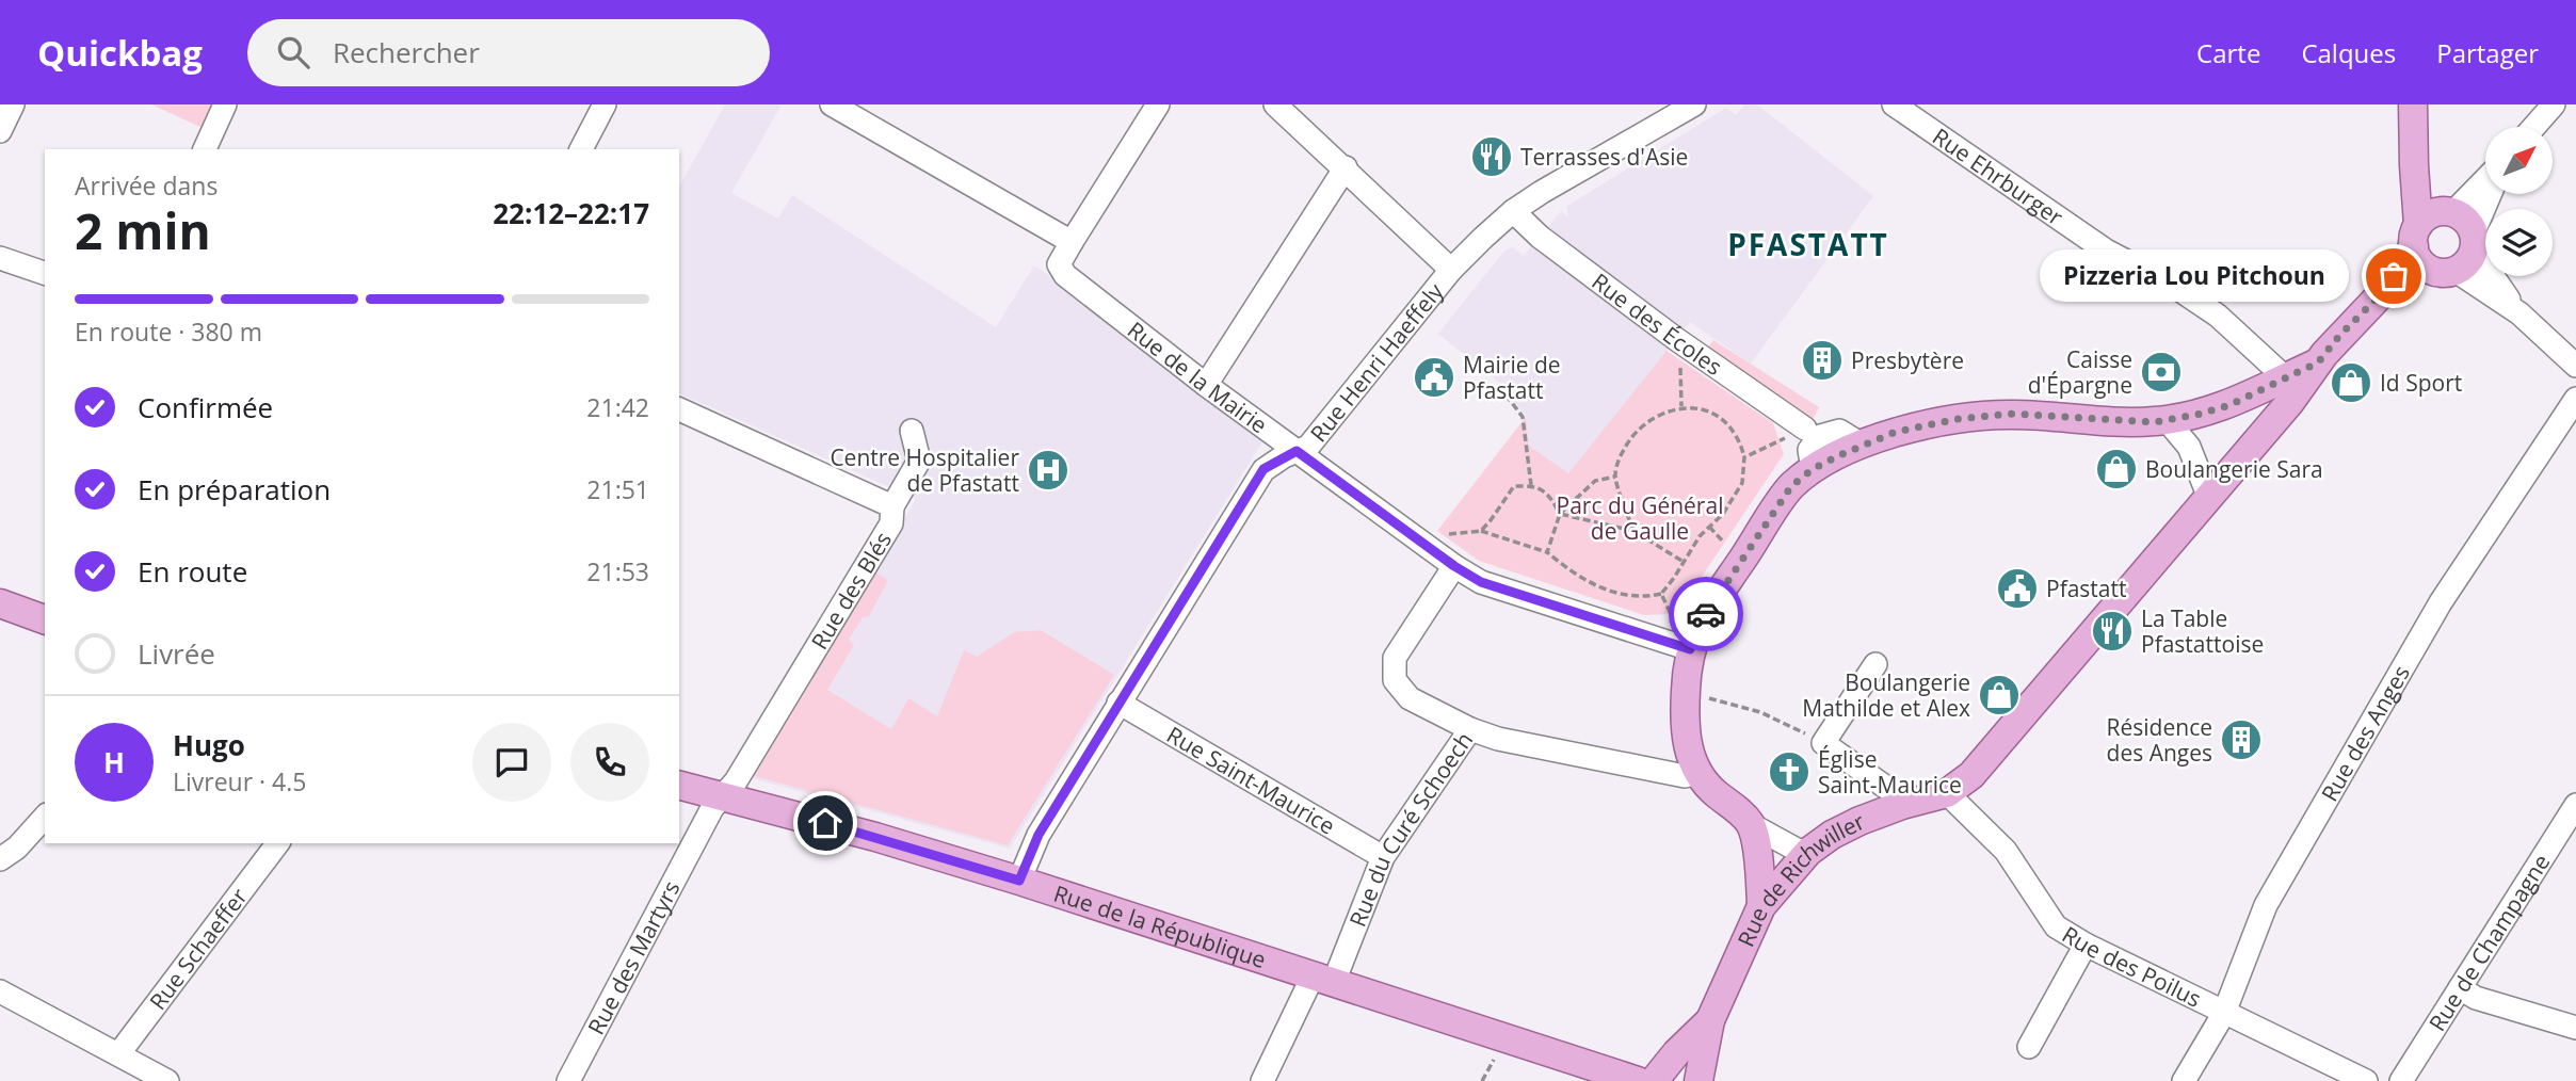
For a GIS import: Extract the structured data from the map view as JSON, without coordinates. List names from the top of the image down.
{
  "streets": {
    "main road": ["Rue de Richwiller", "Rue de la République"],
    "street": [
      "Rue Ehrburger",
      "Rue des Écoles",
      "Rue Henri Haeffely",
      "Rue de la Mairie",
      "Rue des Blés",
      "Rue des Anges",
      "Rue Saint-Maurice",
      "Rue du Curé Schoech",
      "Rue de Champagne",
      "Rue Schaeffer",
      "Rue des Martyrs",
      "Rue des Poilus"
    ]
  },
  "crossings": [
    ["Rue des Écoles", "Rue Henri Haeffely"],
    ["Rue Henri Haeffely", "Rue de la Mairie"],
    ["Rue Henri Haeffely", "Rue Saint-Maurice"],
    ["Rue Henri Haeffely", "Rue de la République"],
    ["Rue des Blés", "Rue de la République"],
    ["Rue des Blés", "Rue des Martyrs"],
    ["Rue des Anges", "Rue des Poilus"],
    ["Rue Saint-Maurice", "Rue du Curé Schoech"],
    ["Rue du Curé Schoech", "Rue de la République"],
    ["Rue de Richwiller", "Rue des Poilus"],
    ["Rue de la République", "Rue des Martyrs"]
  ],
  "districts": ["PFASTATT"],
  "parks": ["Parc du Général de Gaulle"],
  "places": {
    "restaurant": ["Terrasses d'Asie", "La Table Pfastattoise"],
    "other": ["Pizzeria Lou Pitchoun"],
    "building": ["Presbytère", "Résidence des Anges"],
    "bank": ["Caisse d'Épargne"],
    "public building": ["Mairie de Pfastatt", "Pfastatt"],
    "shop": ["Id Sport", "Boulangerie Sara", "Boulangerie Mathilde et Alex"],
    "hospital": ["Centre Hospitalier de Pfastatt"],
    "church": ["Église Saint-Maurice"]
  },
  "north": "top right",
  "page": {
    "header": "Quickbag",
    "search": "Rechercher",
    "nav": ["Carte", "Calques", "Partager"],
    "heading": ["2 min", "Arrivée dans", "22:12–22:17"],
    "panel": ["Hugo", "Livreur · 4.5"],
    "bubble": "Pizzeria Lou Pitchoun",
    "bar": "En route · 380 m",
    "list": [
      ["Confirmée", "21:42"],
      ["En préparation", "21:51"],
      ["En route", "21:53"],
      "Livrée"
    ],
    "round": "H"
  }
}
